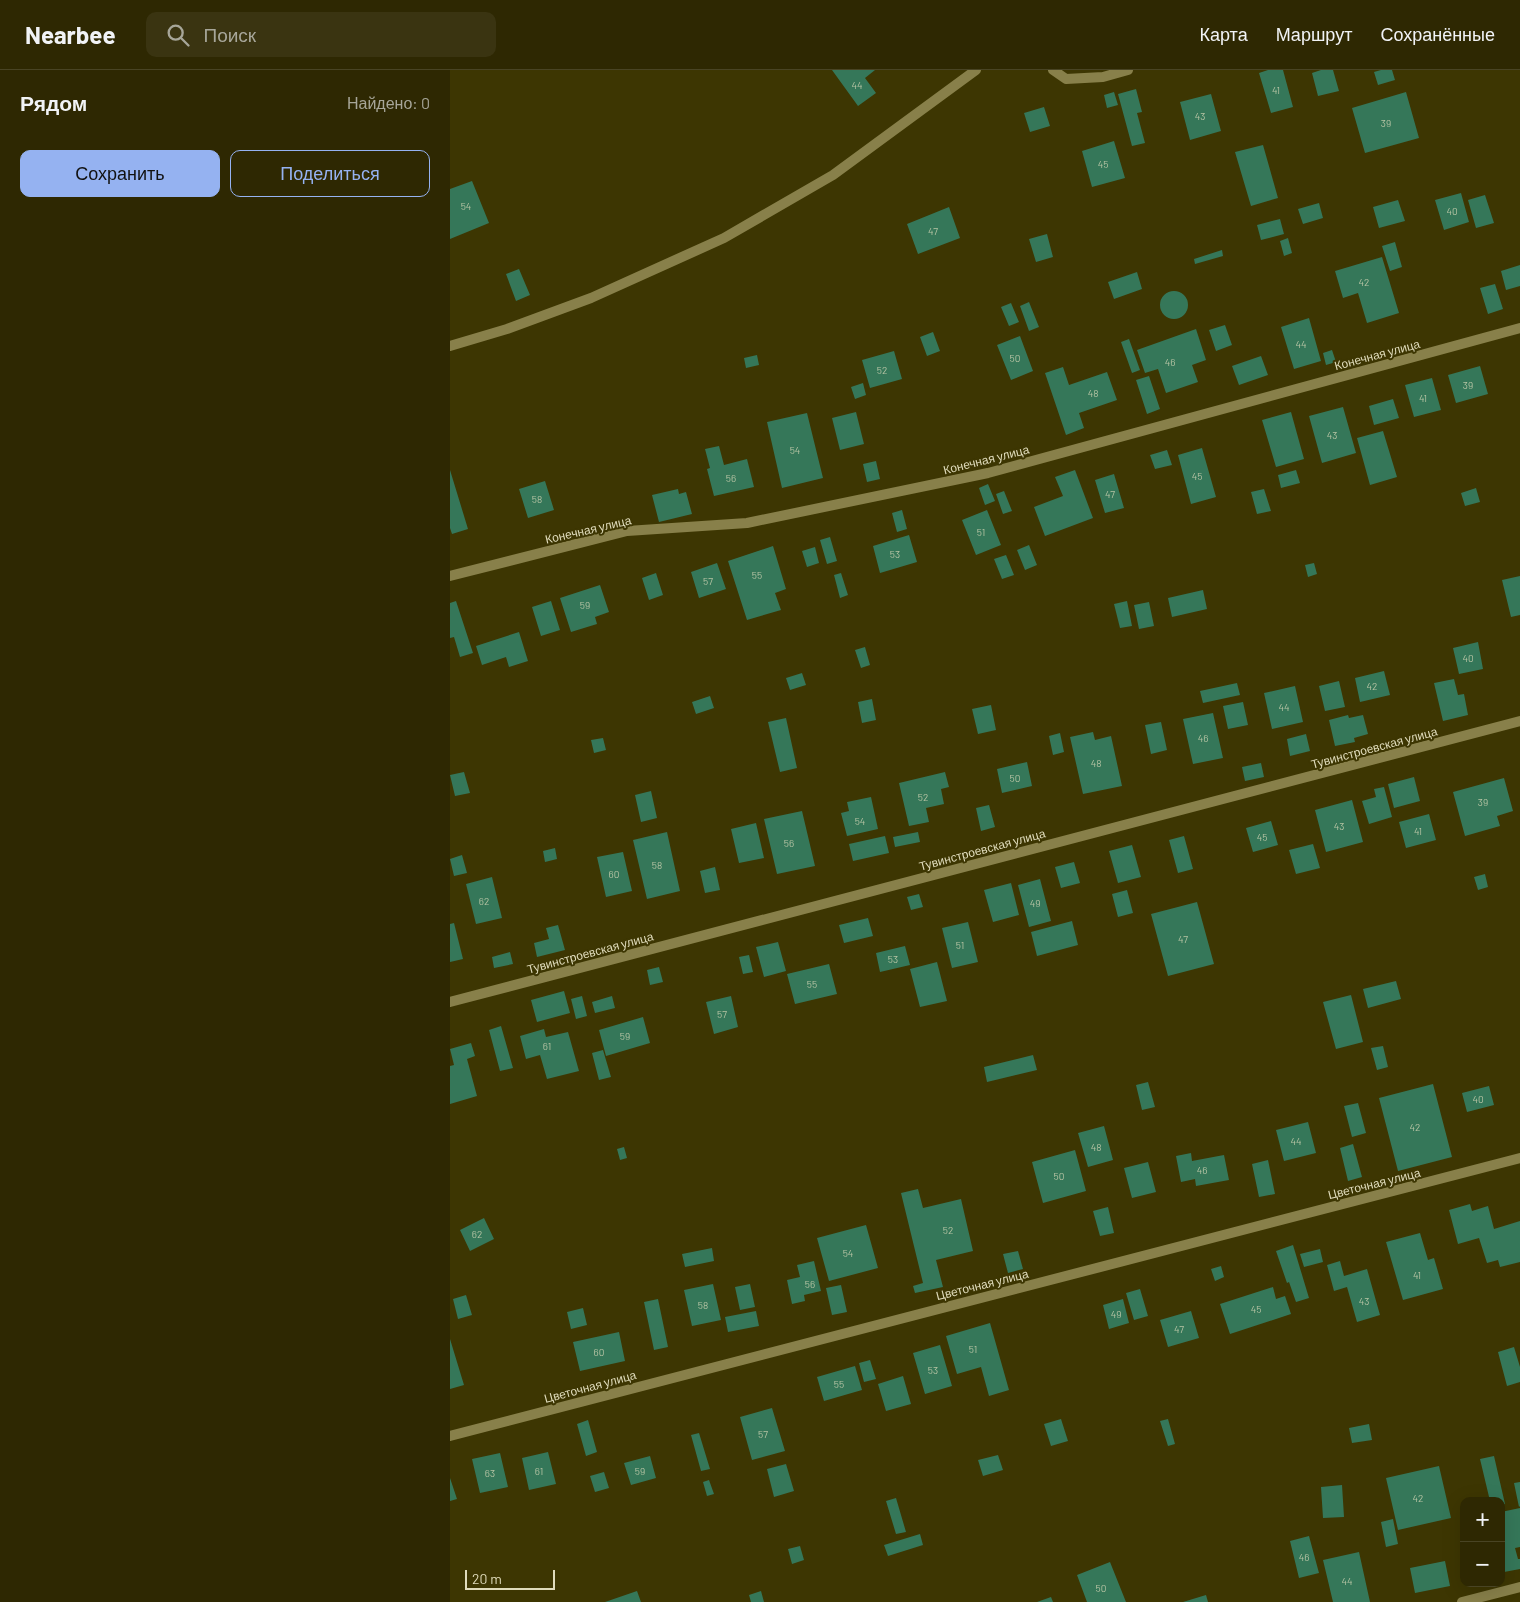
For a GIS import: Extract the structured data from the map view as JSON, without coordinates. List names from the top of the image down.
{
  "streets": {
    "street": ["Конечная улица", "Тувинстроевская улица", "Цветочная улица"]
  },
  "house_numbers": [
    "44",
    "41",
    "43",
    "39",
    "45",
    "54",
    "40",
    "47",
    "42",
    "44",
    "50",
    "46",
    "52",
    "39",
    "48",
    "41",
    "43",
    "54",
    "45",
    "56",
    "47",
    "58",
    "51",
    "53",
    "55",
    "57",
    "59",
    "40",
    "42",
    "44",
    "46",
    "48",
    "50",
    "52",
    "39",
    "54",
    "43",
    "41",
    "45",
    "56",
    "58",
    "60",
    "62",
    "49",
    "47",
    "51",
    "53",
    "55",
    "57",
    "59",
    "61",
    "40",
    "42",
    "44",
    "48",
    "46",
    "50",
    "52",
    "62",
    "54",
    "41",
    "56",
    "43",
    "58",
    "45",
    "49",
    "47",
    "51",
    "60",
    "53",
    "55",
    "57",
    "61",
    "59",
    "63",
    "42",
    "46",
    "44",
    "50"
  ],
  "scale_bar": "20 m",
  "page": {
    "header": "Nearbee",
    "search": "Поиск",
    "nav": ["Карта", "Маршрут", "Сохранённые"],
    "heading": ["Рядом", "Найдено: 0"],
    "buttons": ["Сохранить", "Поделиться"],
    "map_buttons": ["+", "−"],
    "scale": "20 m"
  }
}
